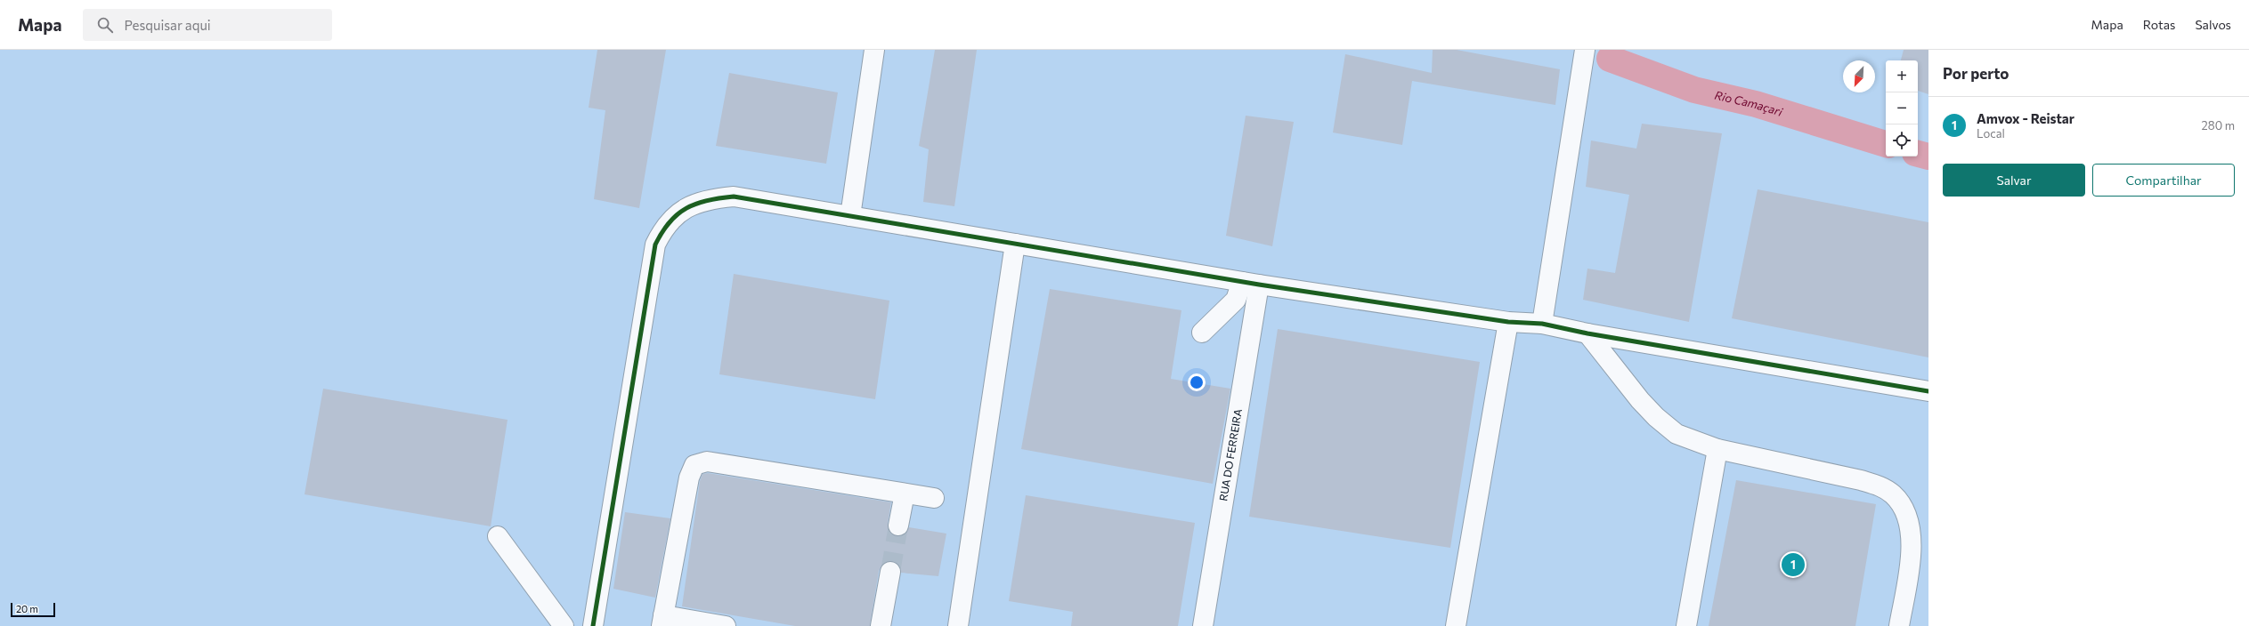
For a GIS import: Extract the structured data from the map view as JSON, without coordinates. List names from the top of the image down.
{
  "streets": {
    "street": ["RUA DO FERREIRA"]
  },
  "water": ["Rio Camaçari"],
  "scale_bar": "20 m",
  "north": "bottom left",
  "page": {
    "header": "Mapa",
    "search": "Pesquisar aqui",
    "nav": ["Mapa", "Rotas", "Salvos"],
    "heading": "Por perto",
    "map_buttons": ["+", "−"],
    "list": [
      {
        "mark": "1",
        "name": "Amvox - Reistar",
        "note": "Local",
        "value": "280 m"
      }
    ],
    "buttons": ["Salvar", "Compartilhar"],
    "pins": "1",
    "scale": "20 m"
  }
}
